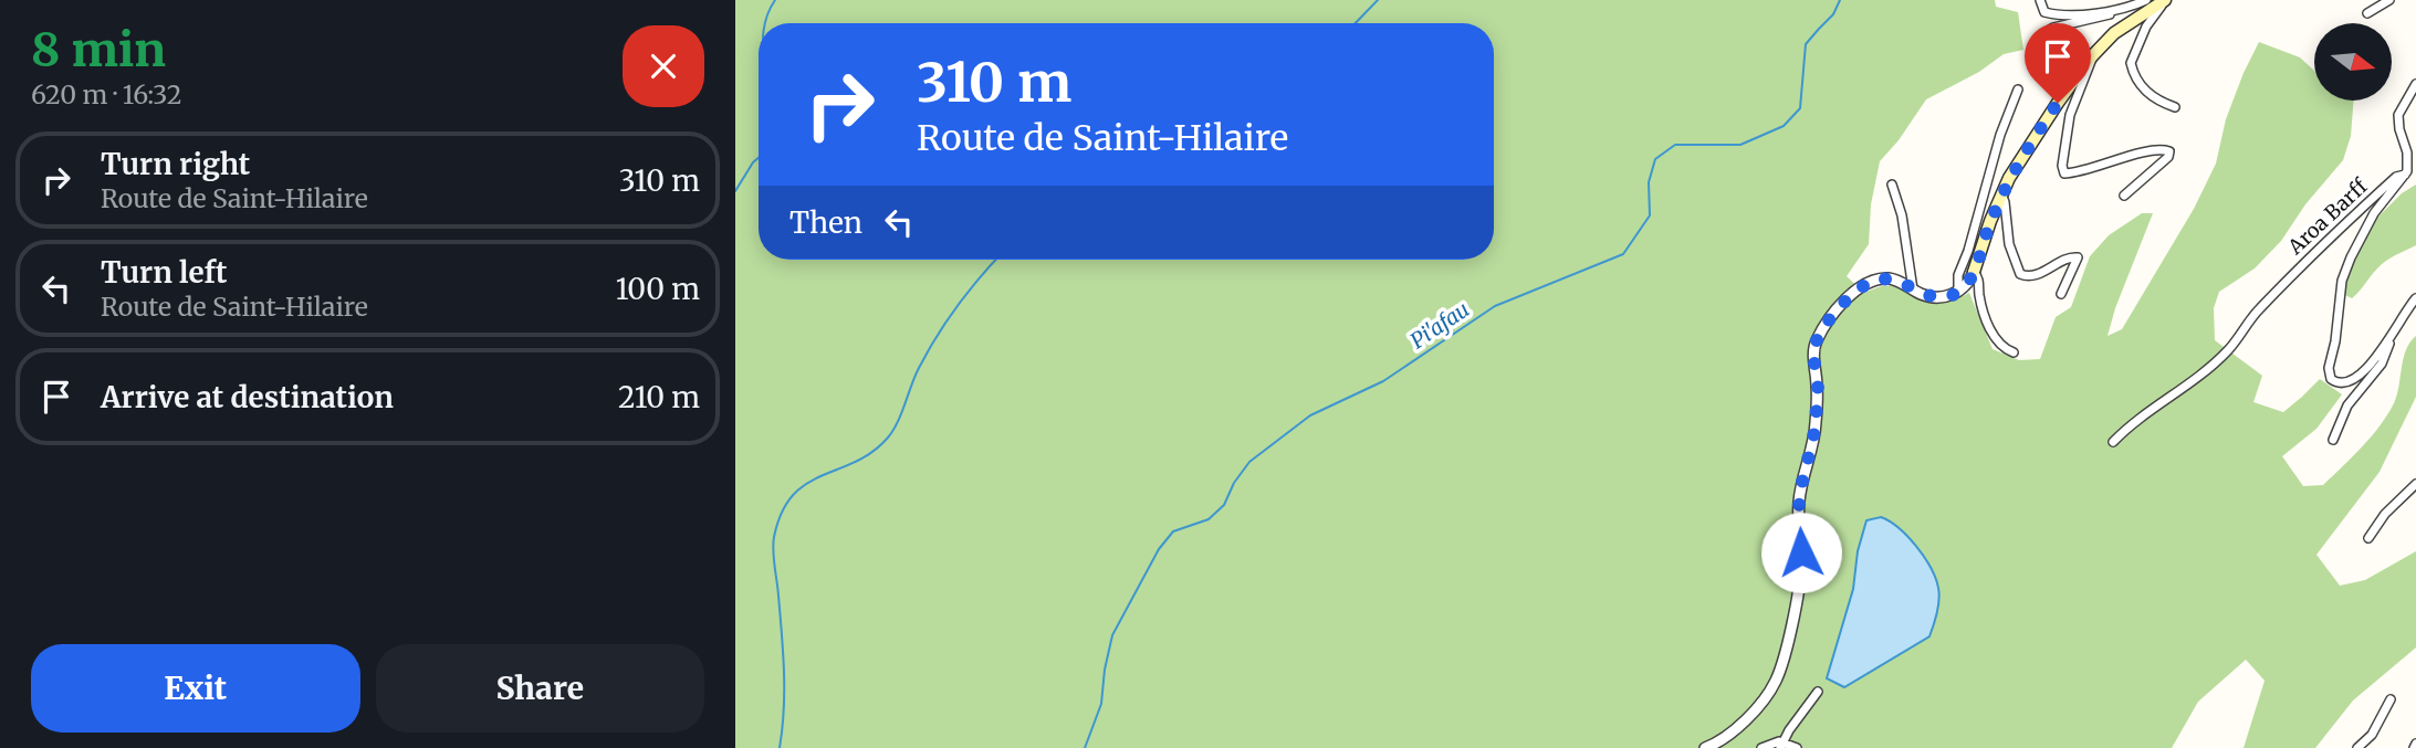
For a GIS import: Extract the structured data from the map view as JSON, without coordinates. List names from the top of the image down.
{
  "streets": {
    "street": ["Aroa Barff"]
  },
  "water": ["Pi'afau"],
  "north": "right",
  "page": {
    "heading": ["8 min", "620 m · 16:32"],
    "turn": ["310 m", "Route de Saint-Hilaire"],
    "list": [
      {
        "name": "Turn right",
        "note": "Route de Saint-Hilaire",
        "value": "310 m"
      },
      {
        "name": "Turn left",
        "note": "Route de Saint-Hilaire",
        "value": "100 m"
      },
      {
        "name": "Arrive at destination",
        "value": "210 m"
      }
    ],
    "then": "Then",
    "buttons": ["Exit", "Share"]
  }
}
